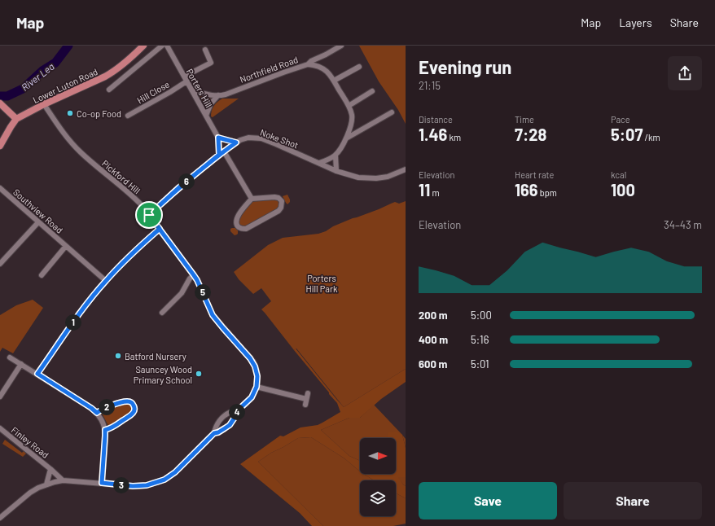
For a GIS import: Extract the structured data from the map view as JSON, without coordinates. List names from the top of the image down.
{
  "streets": {
    "main road": ["Lower Luton Road"],
    "street": [
      "Northfield Road",
      "Porters Hill",
      "Hill Close",
      "Noke Shot",
      "Pickford Hill",
      "Southview Road",
      "Finley Road"
    ]
  },
  "crossings": [
    ["Northfield Road", "Porters Hill"],
    ["Lower Luton Road", "Pickford Hill"],
    ["Porters Hill", "Hill Close"],
    ["Porters Hill", "Noke Shot"],
    ["Noke Shot", "Pickford Hill"]
  ],
  "water": ["River Lea"],
  "parks": ["Porters Hill Park"],
  "places": ["Co-op Food", "Batford Nursery", "Sauncey Wood Primary School"],
  "north": "right",
  "page": {
    "header": "Map",
    "nav": ["Map", "Layers", "Share"],
    "heading": ["Evening run", "21:15"],
    "stats": [
      ["Distance", "1.46 km"],
      ["Time", "7:28"],
      ["Pace", "5:07 /km"],
      ["Elevation", "11 m"],
      ["Heart rate", "166 bpm"],
      ["kcal", "100"]
    ],
    "pins": [
      "6",
      "5",
      "1",
      "2",
      "4",
      "3"
    ],
    "chart": ["Elevation", "34–43 m"],
    "list": [
      {
        "name": "200 m",
        "note": "5:00"
      },
      {
        "name": "400 m",
        "note": "5:16"
      },
      {
        "name": "600 m",
        "note": "5:01"
      }
    ],
    "buttons": ["Save", "Share"]
  }
}
